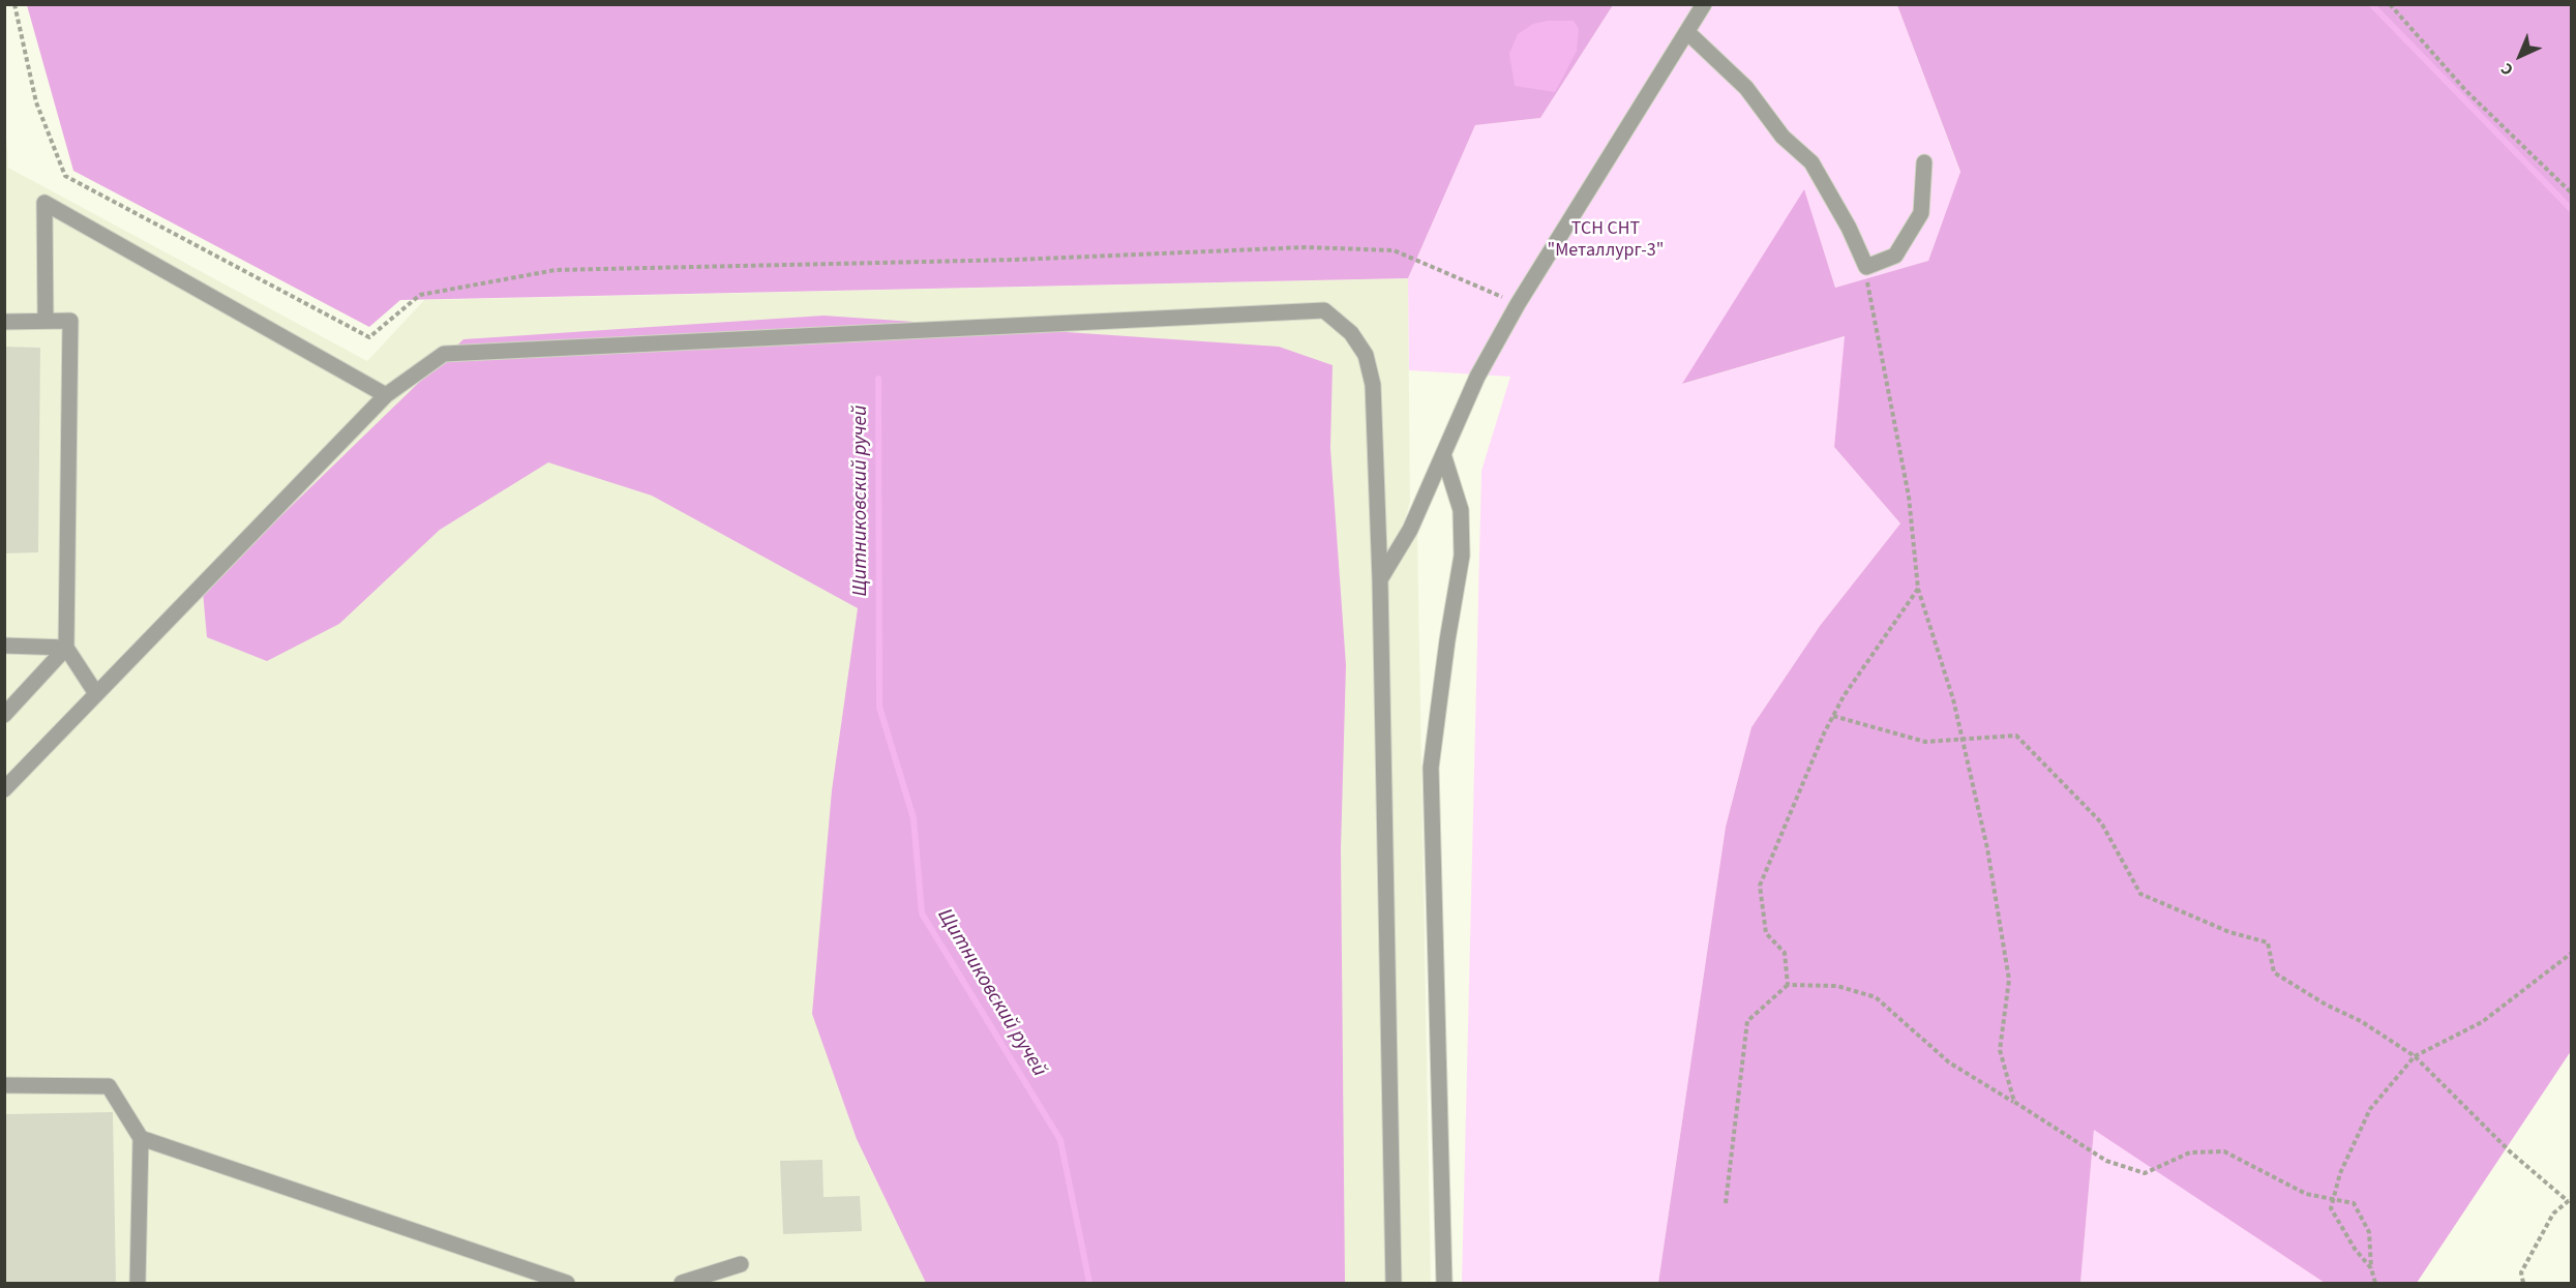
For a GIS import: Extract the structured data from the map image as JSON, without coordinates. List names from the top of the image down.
{
  "water": ["Щитниковский ручей"],
  "parks": ["ТСН СНТ \"Металлург-3\""],
  "north": "bottom left"
}
